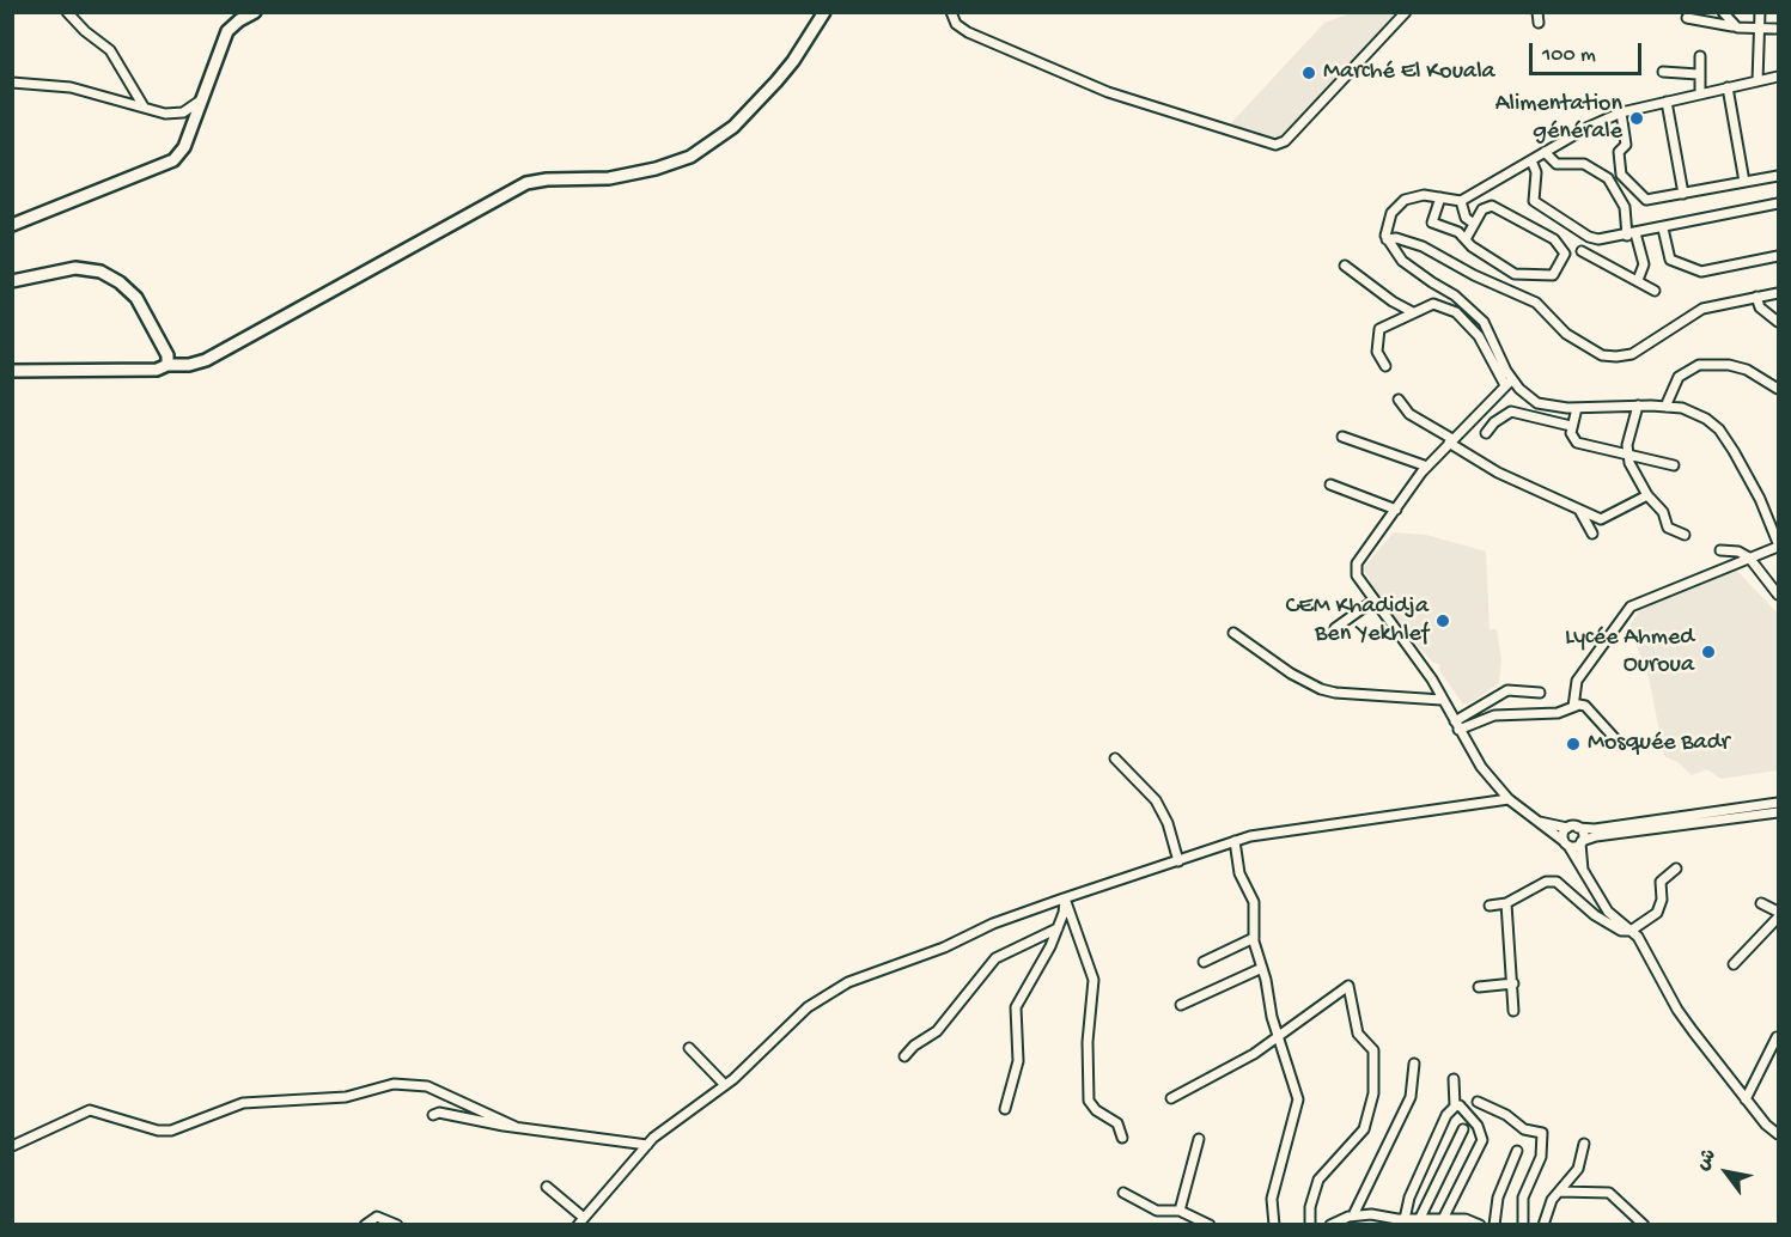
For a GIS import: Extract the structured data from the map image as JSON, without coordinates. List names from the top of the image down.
{
  "places": [
    "Marché El Kouala",
    "Alimentation générale",
    "CEM Khadidja Ben Yekhlef",
    "Lycée Ahmed Ouroua",
    "Mosquée Badr"
  ],
  "scale_bar": "100 m",
  "north": "top left"
}
